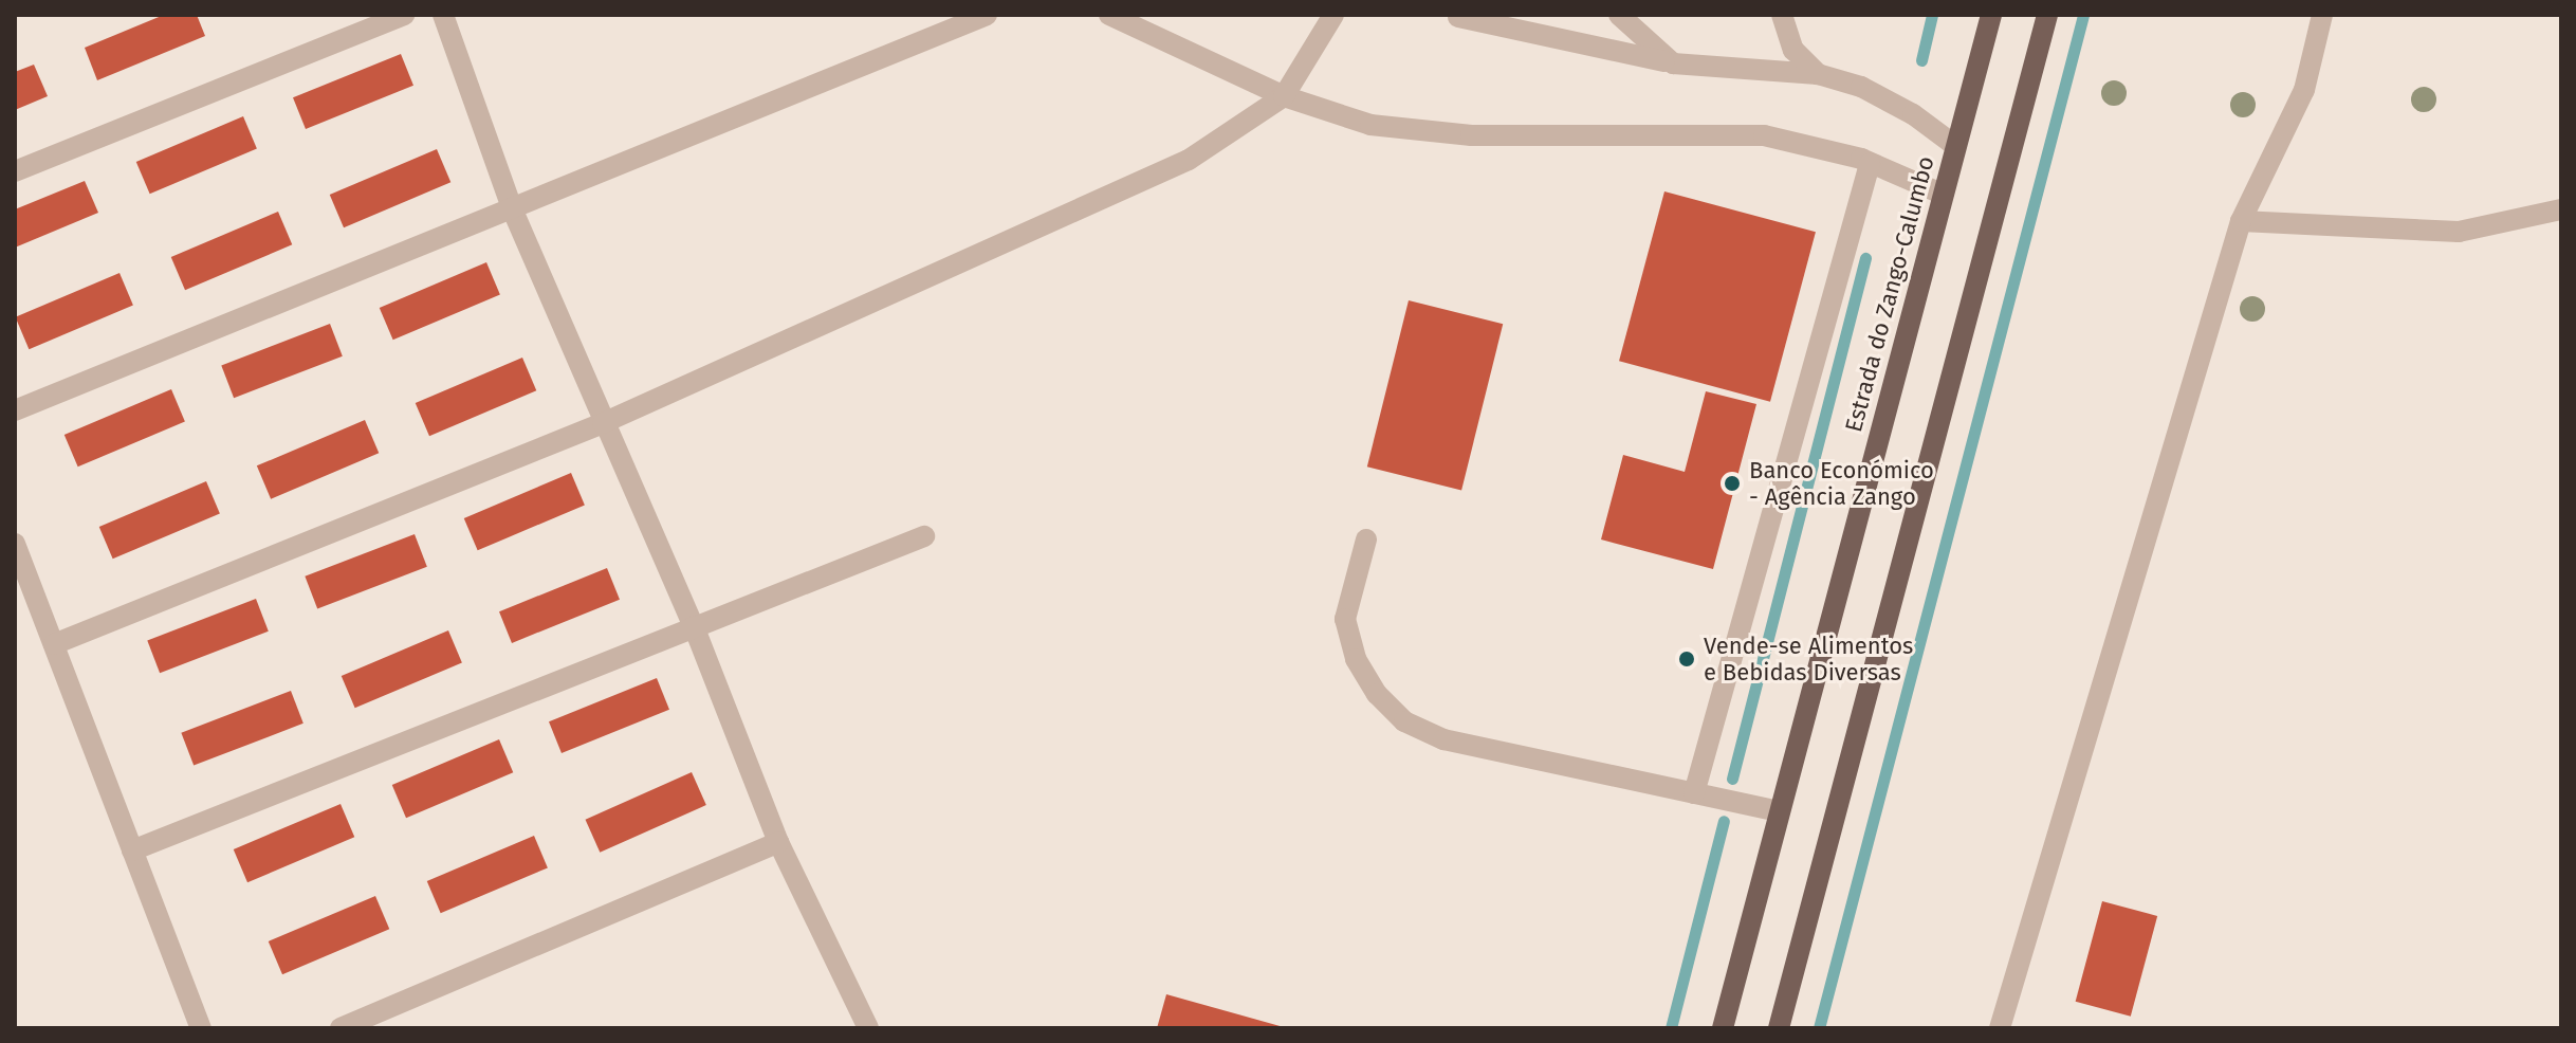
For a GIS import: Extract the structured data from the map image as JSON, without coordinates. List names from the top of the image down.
{
  "streets": {
    "main road": ["Estrada do Zango-Calumbo"]
  },
  "places": ["Banco Económico - Agência Zango", "Vende-se Alimentos e Bebidas Diversas"]
}
